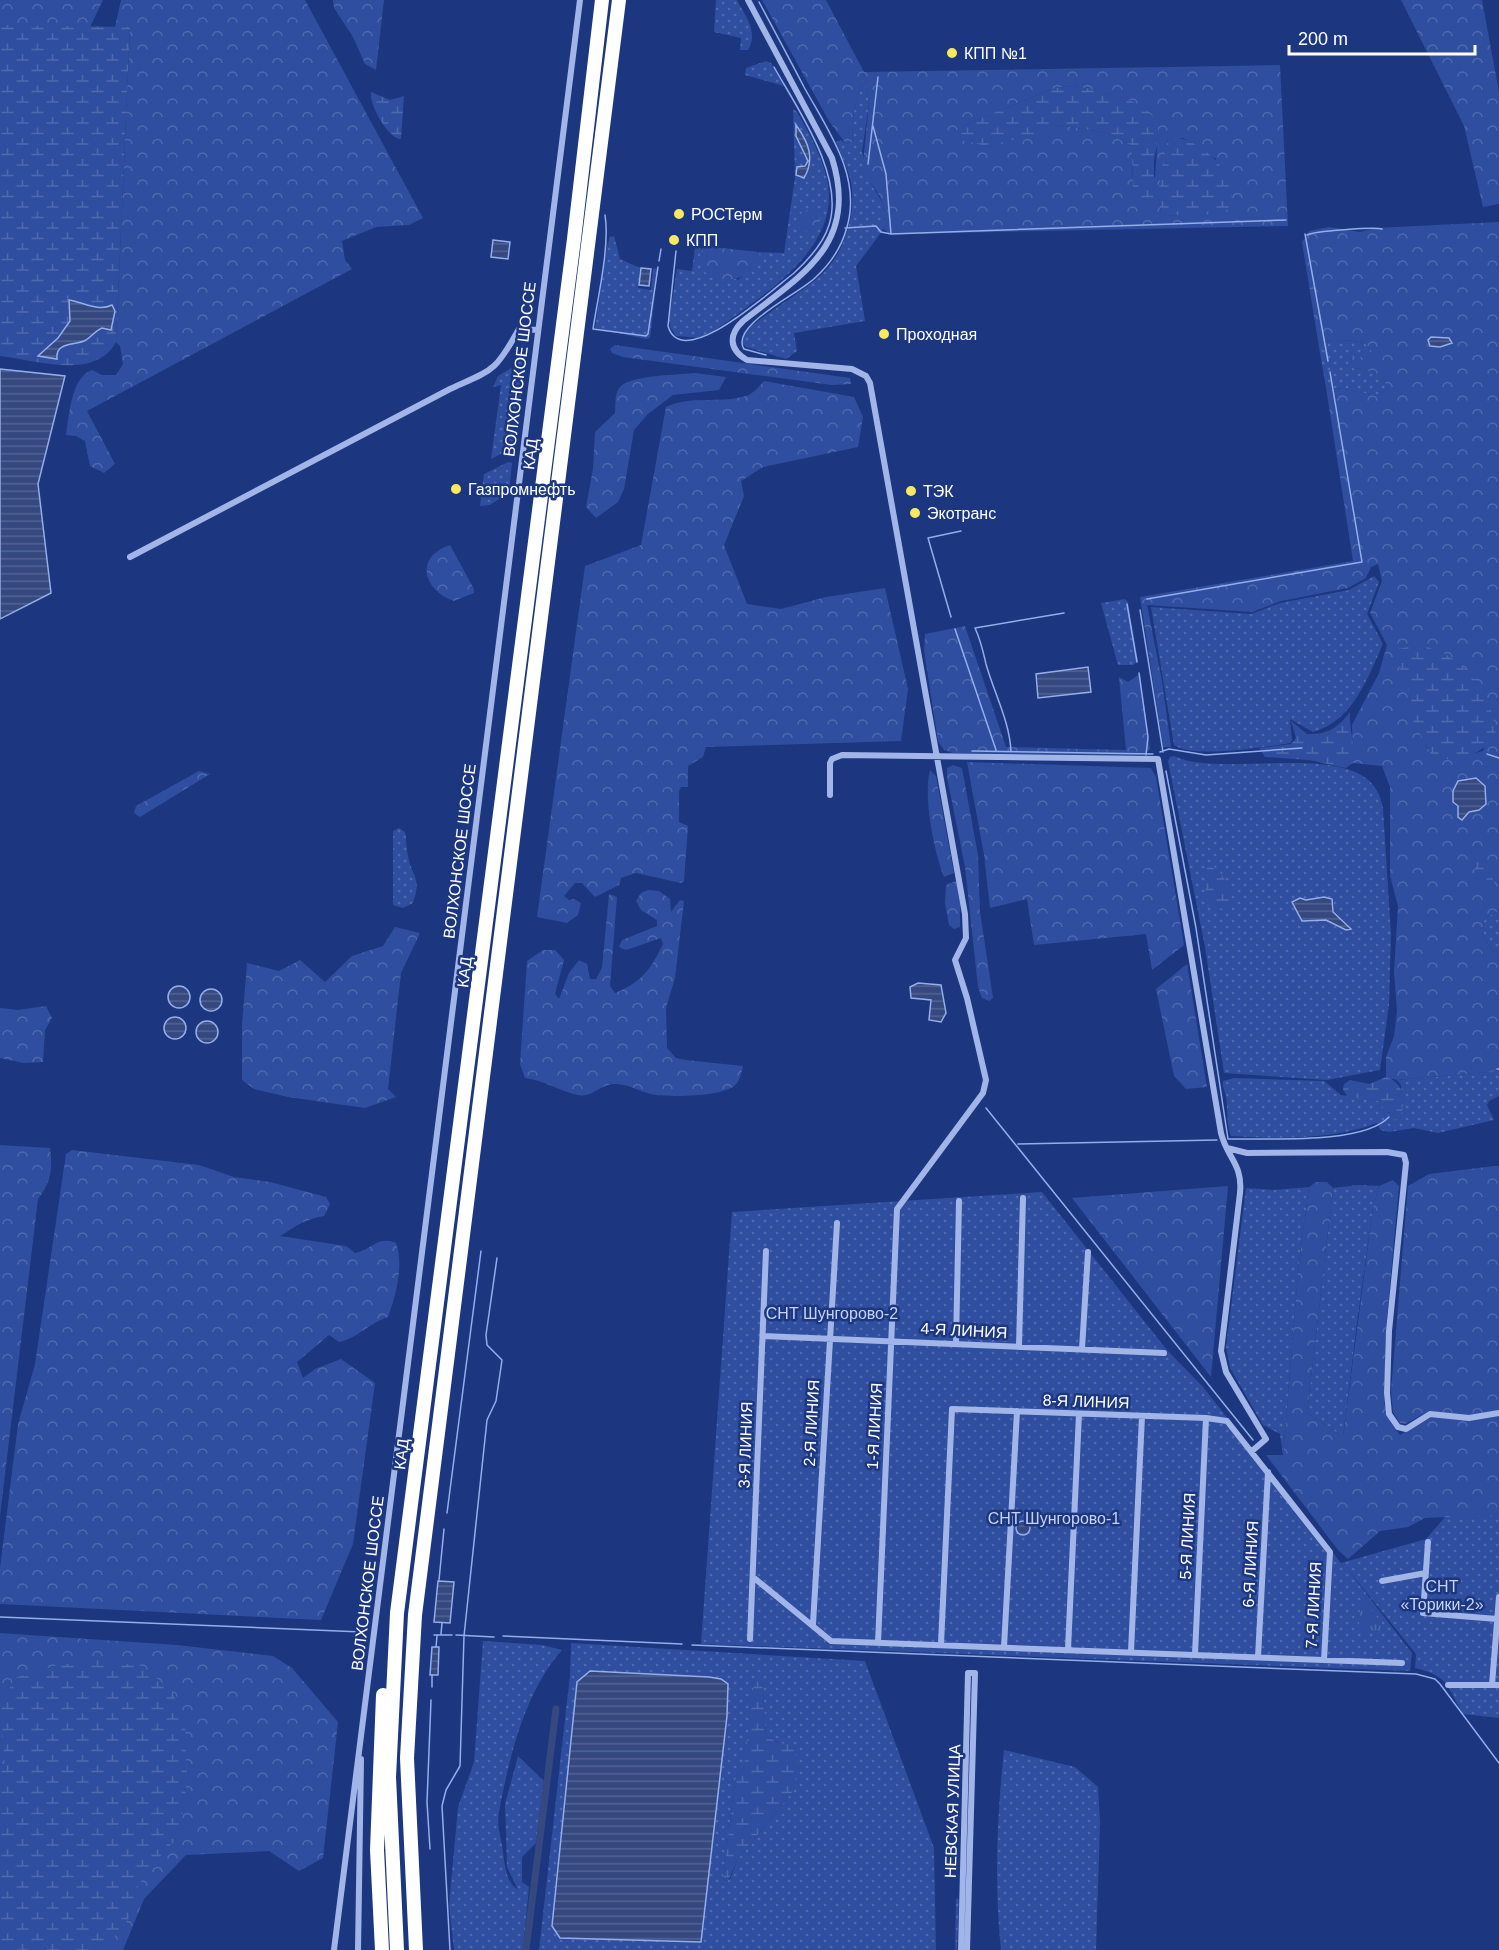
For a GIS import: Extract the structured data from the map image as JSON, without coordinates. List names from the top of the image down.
{
  "streets": {
    "highway": ["КАД"],
    "street": [
      "ВОЛХОНСКОЕ ШОССЕ",
      "4-Я ЛИНИЯ",
      "8-Я ЛИНИЯ",
      "2-Я ЛИНИЯ",
      "1-Я ЛИНИЯ",
      "3-Я ЛИНИЯ",
      "5-Я ЛИНИЯ",
      "6-Я ЛИНИЯ",
      "7-Я ЛИНИЯ",
      "НЕВСКАЯ УЛИЦА"
    ]
  },
  "crossings": [
    ["4-Я ЛИНИЯ", "2-Я ЛИНИЯ"],
    ["4-Я ЛИНИЯ", "1-Я ЛИНИЯ"],
    ["4-Я ЛИНИЯ", "3-Я ЛИНИЯ"],
    ["8-Я ЛИНИЯ", "5-Я ЛИНИЯ"],
    ["6-Я ЛИНИЯ", "7-Я ЛИНИЯ"]
  ],
  "parks": ["СНТ Шунгорово-2", "СНТ Шунгорово-1", "СНТ «Торики-2»"],
  "places": [
    "КПП №1",
    "РОСТерм",
    "КПП",
    "Проходная",
    "Газпромнефть",
    "ТЭК",
    "Экотранс"
  ],
  "scale_bar": "200 m"
}
